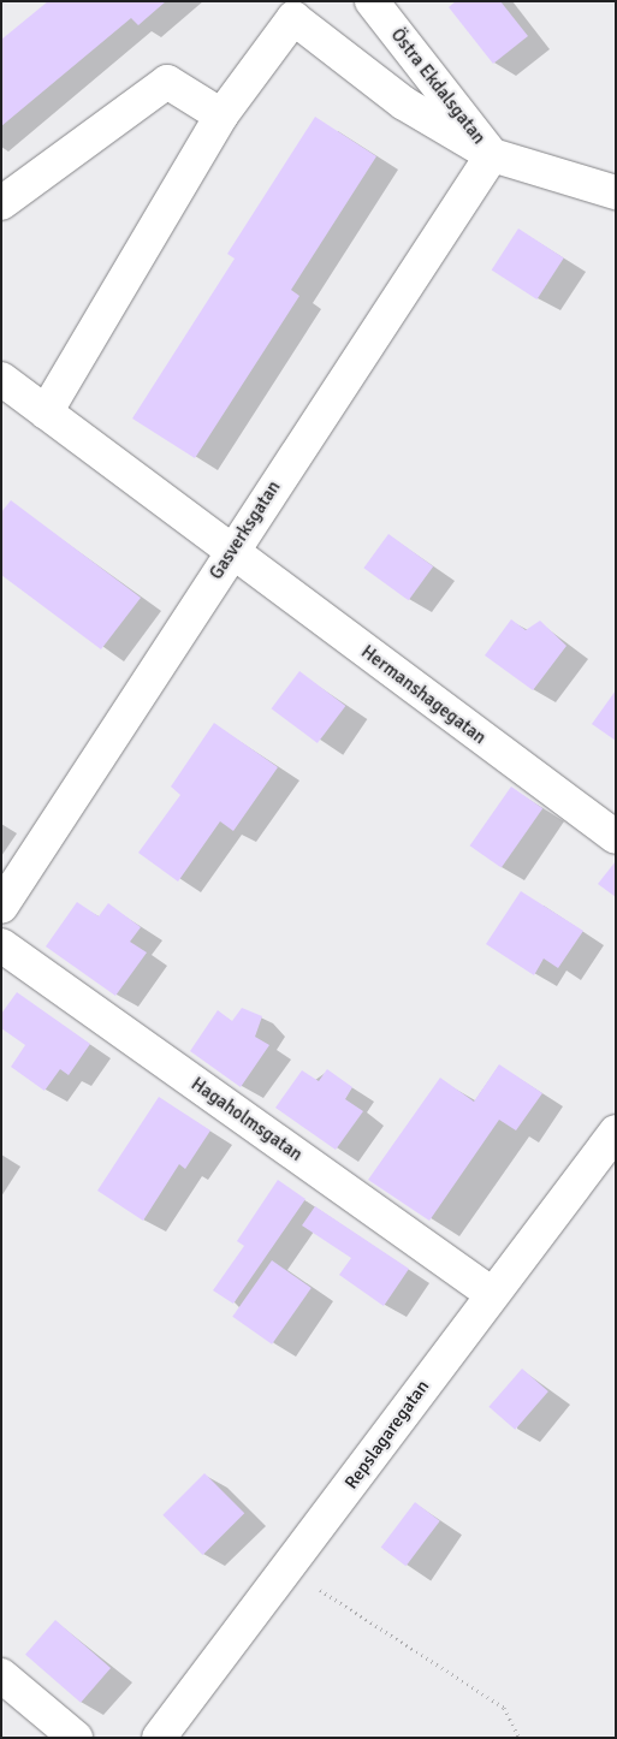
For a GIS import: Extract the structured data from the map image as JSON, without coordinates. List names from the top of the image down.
{
  "streets": {
    "street": [
      "Östra Ekdalsgatan",
      "Gasverksgatan",
      "Hermanshagegatan",
      "Hagaholmsgatan",
      "Repslagaregatan"
    ]
  },
  "crossings": [
    ["Östra Ekdalsgatan", "Gasverksgatan"],
    ["Gasverksgatan", "Hermanshagegatan"],
    ["Hagaholmsgatan", "Repslagaregatan"]
  ]
}
